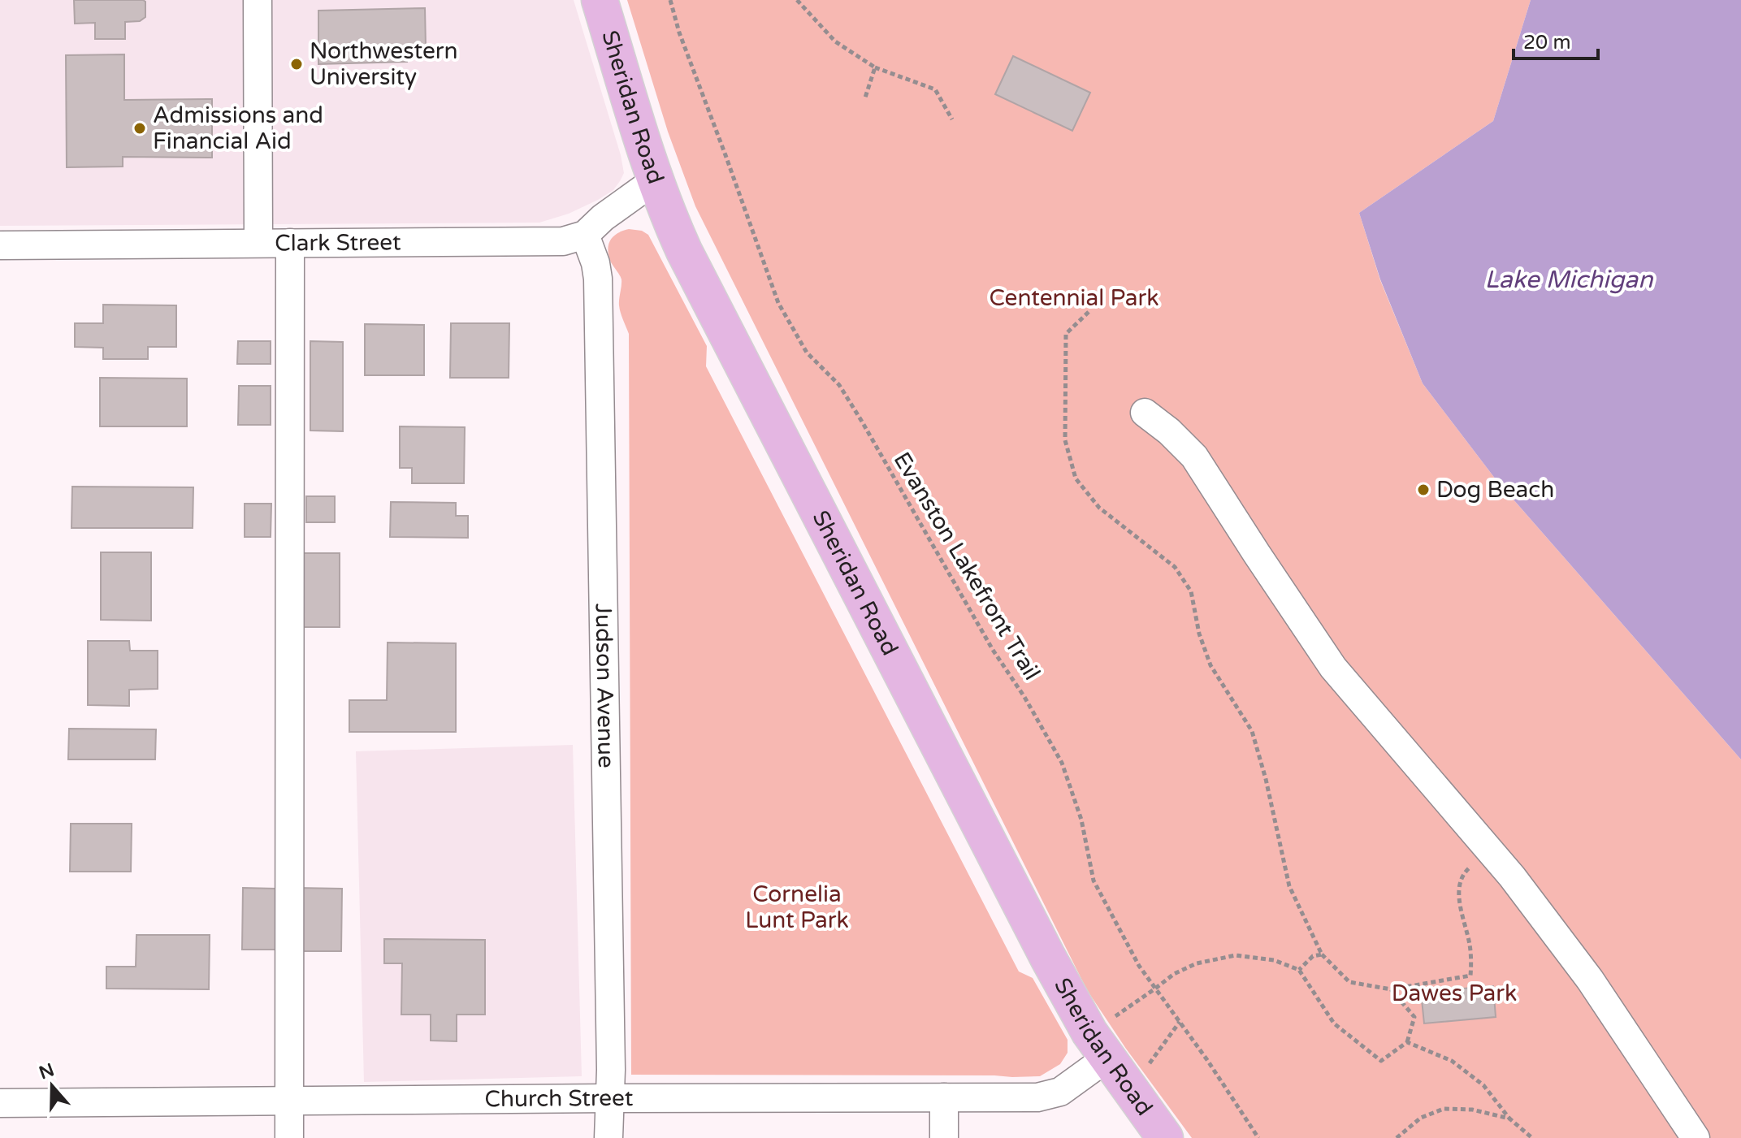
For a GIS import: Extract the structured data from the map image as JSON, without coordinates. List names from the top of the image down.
{
  "streets": {
    "main road": ["Sheridan Road"],
    "street": ["Clark Street", "Judson Avenue", "Church Street"],
    "path": ["Evanston Lakefront Trail"]
  },
  "crossings": [
    ["Sheridan Road", "Church Street"],
    ["Clark Street", "Judson Avenue"],
    ["Judson Avenue", "Church Street"]
  ],
  "water": ["Lake Michigan"],
  "parks": ["Centennial Park", "Cornelia Lunt Park", "Dawes Park"],
  "places": ["Northwestern University", "Admissions and Financial Aid", "Dog Beach"],
  "scale_bar": "20 m",
  "north": "top"
}
